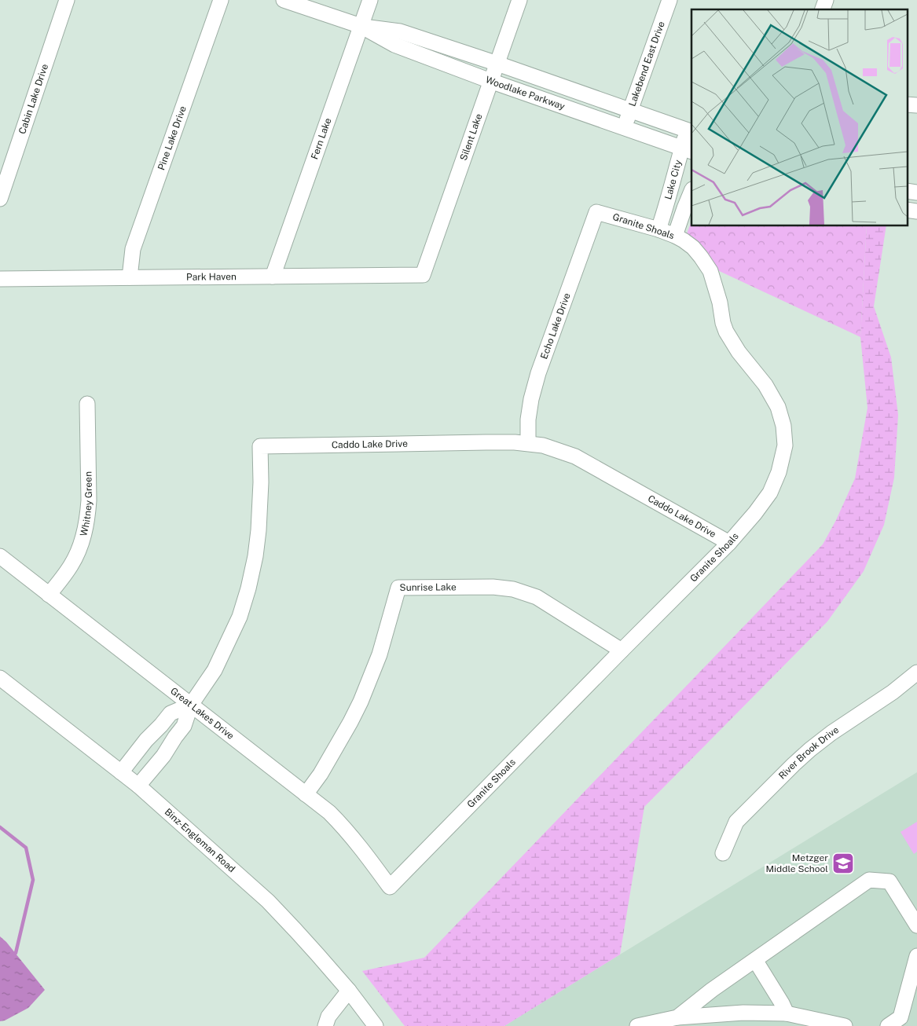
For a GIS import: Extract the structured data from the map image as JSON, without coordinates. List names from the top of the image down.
{
  "streets": {
    "street": [
      "Lakebend East Drive",
      "Woodlake Parkway",
      "Cabin Lake Drive",
      "Pine Lake Drive",
      "Silent Lake",
      "Fern Lake",
      "Lake City",
      "Granite Shoals",
      "Park Haven",
      "Echo Lake Drive",
      "Caddo Lake Drive",
      "Whitney Green",
      "Sunrise Lake",
      "Great Lakes Drive",
      "River Brook Drive",
      "Binz-Engleman Road"
    ]
  },
  "crossings": [
    ["Lakebend East Drive", "Woodlake Parkway"],
    ["Woodlake Parkway", "Silent Lake"],
    ["Woodlake Parkway", "Fern Lake"],
    ["Woodlake Parkway", "Lake City"],
    ["Pine Lake Drive", "Park Haven"],
    ["Silent Lake", "Park Haven"],
    ["Fern Lake", "Park Haven"],
    ["Lake City", "Granite Shoals"],
    ["Granite Shoals", "Echo Lake Drive"],
    ["Granite Shoals", "Caddo Lake Drive"],
    ["Granite Shoals", "Sunrise Lake"],
    ["Granite Shoals", "Great Lakes Drive"],
    ["Echo Lake Drive", "Caddo Lake Drive"],
    ["Caddo Lake Drive", "Great Lakes Drive"],
    ["Caddo Lake Drive", "Binz-Engleman Road"],
    ["Whitney Green", "Great Lakes Drive"],
    ["Sunrise Lake", "Great Lakes Drive"]
  ],
  "places": {
    "school or university": ["Metzger Middle School"]
  }
}
